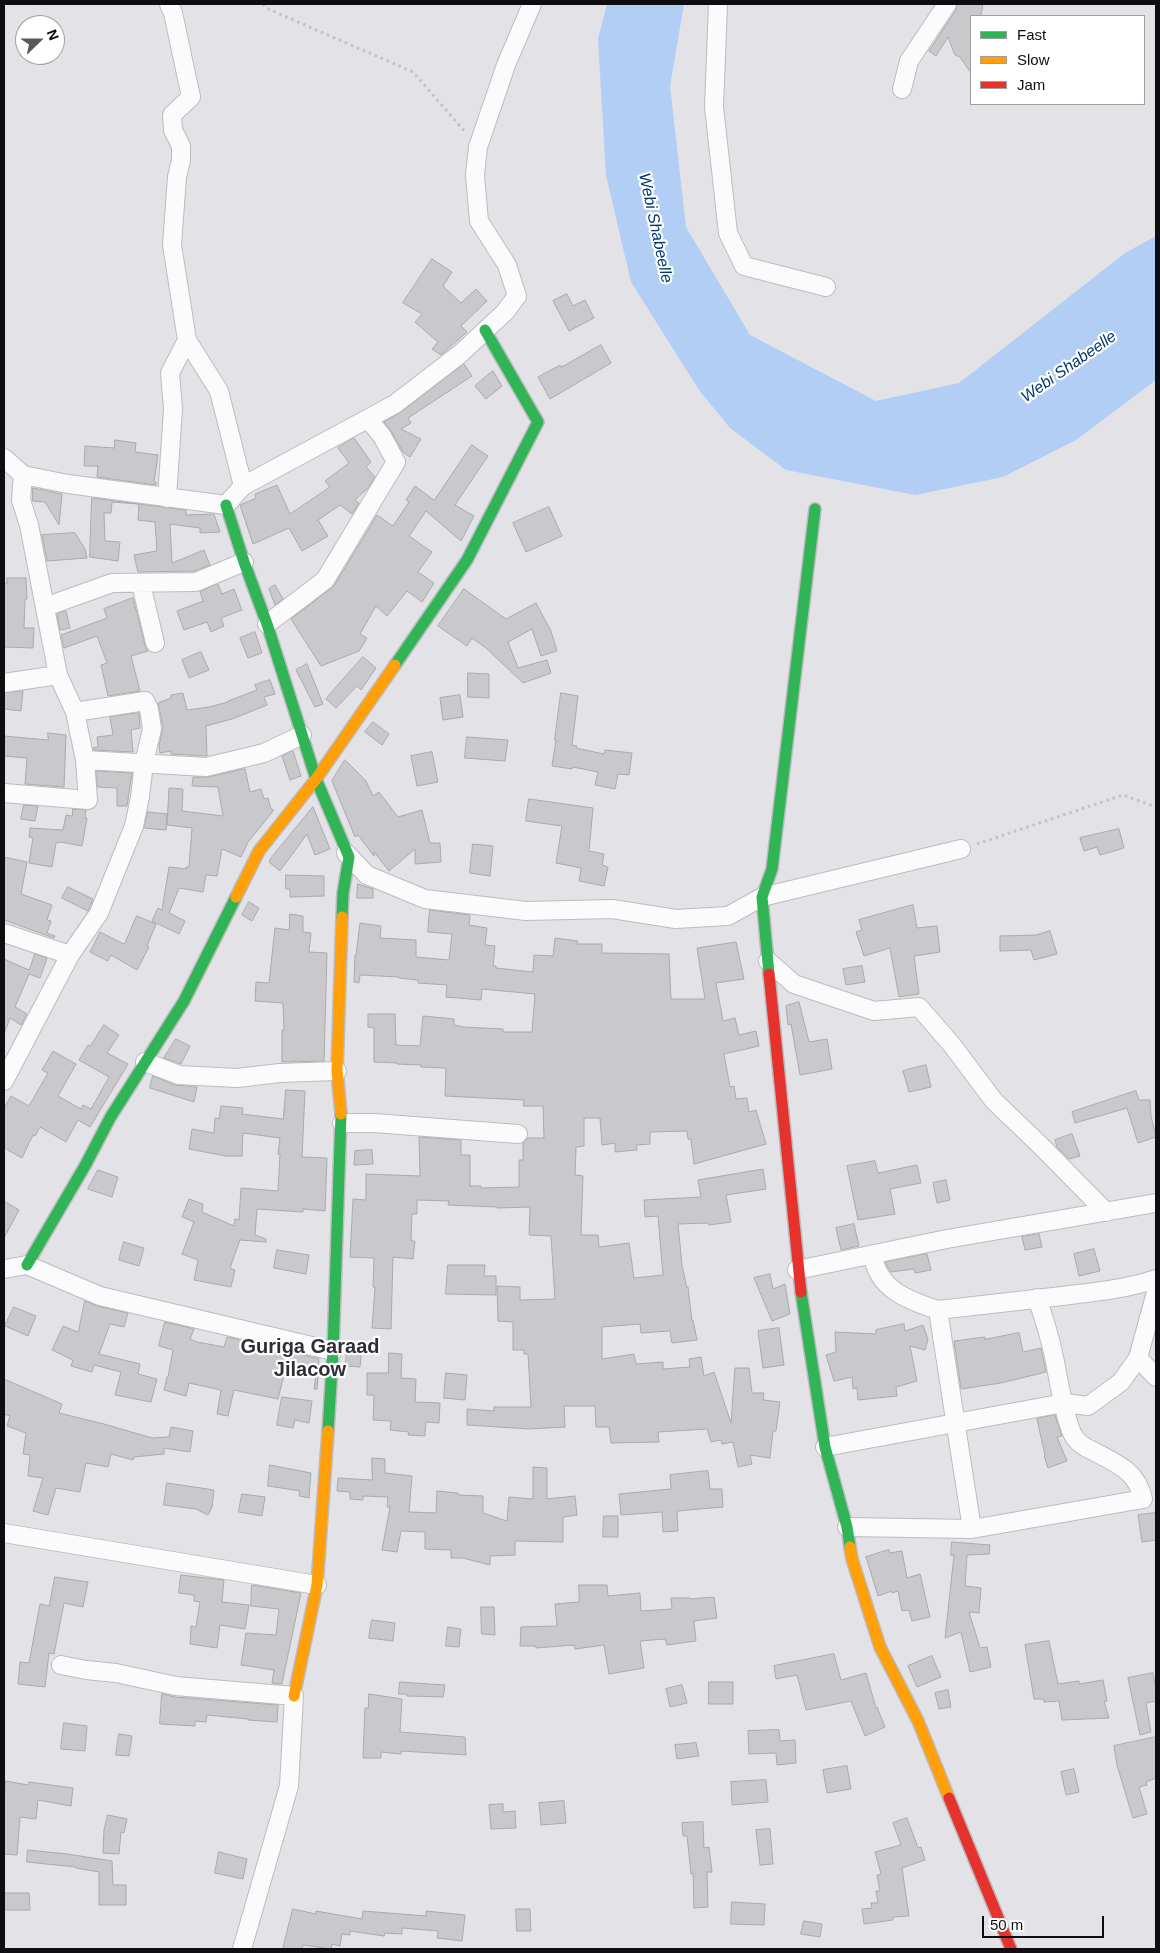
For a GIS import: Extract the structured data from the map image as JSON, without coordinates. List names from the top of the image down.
{
  "districts": ["Guriga Garaad Jilacow"],
  "water": ["Webi Shabeelle"],
  "legend": ["Fast", "Slow", "Jam"],
  "scale_bar": "50 m",
  "north": "right"
}
